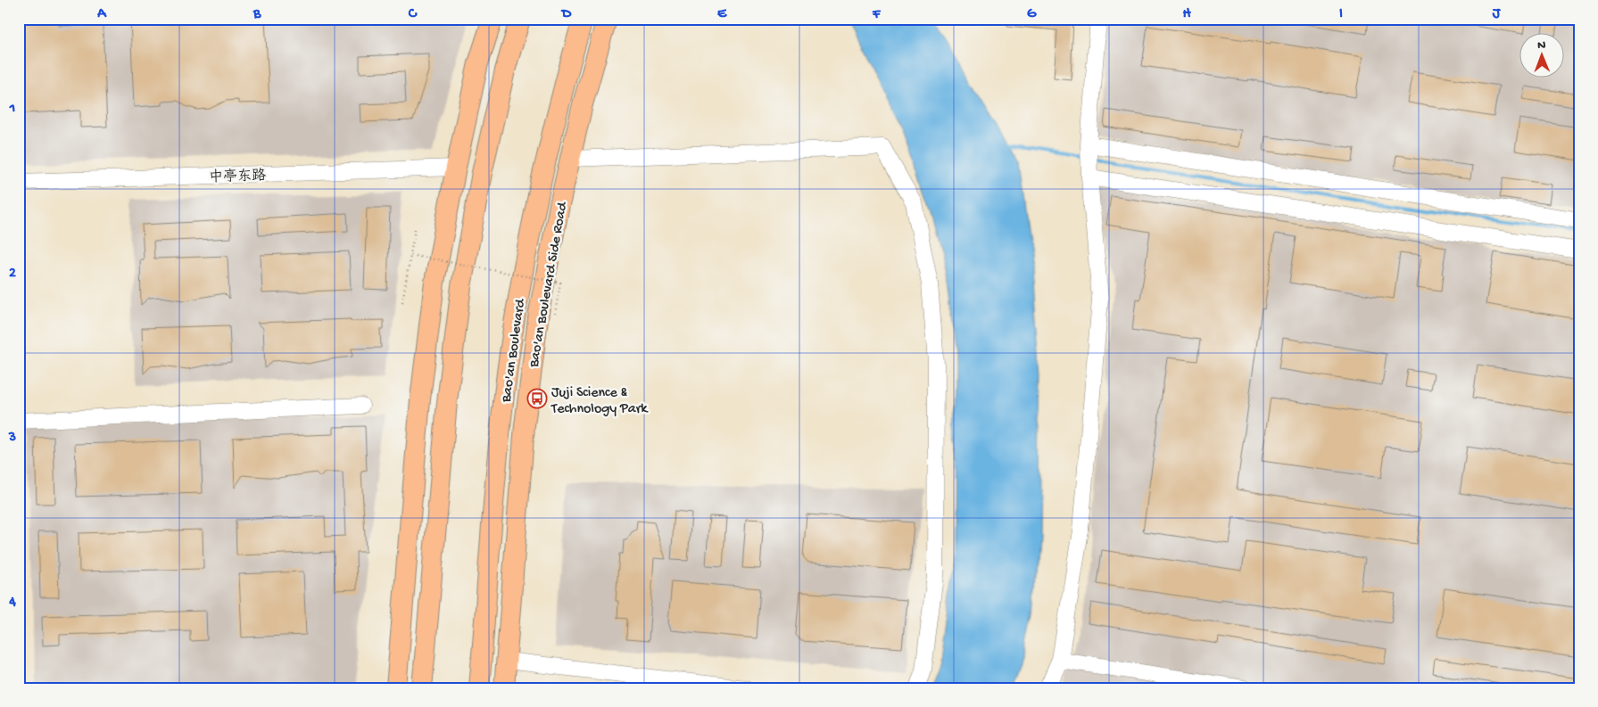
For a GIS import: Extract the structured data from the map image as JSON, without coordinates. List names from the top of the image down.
{
  "streets": {
    "main road": ["Bao'an Boulevard Side Road", "Bao'an Boulevard"],
    "street": ["中亭东路"]
  },
  "places": {
    "bus stop": ["Juji Science & Technology Park"]
  },
  "north": "top",
  "grid": {
    "columns": [
      "A",
      "B",
      "C",
      "D",
      "E",
      "F",
      "G",
      "H",
      "I",
      "J"
    ],
    "rows": [
      "1",
      "2",
      "3",
      "4"
    ]
  }
}
